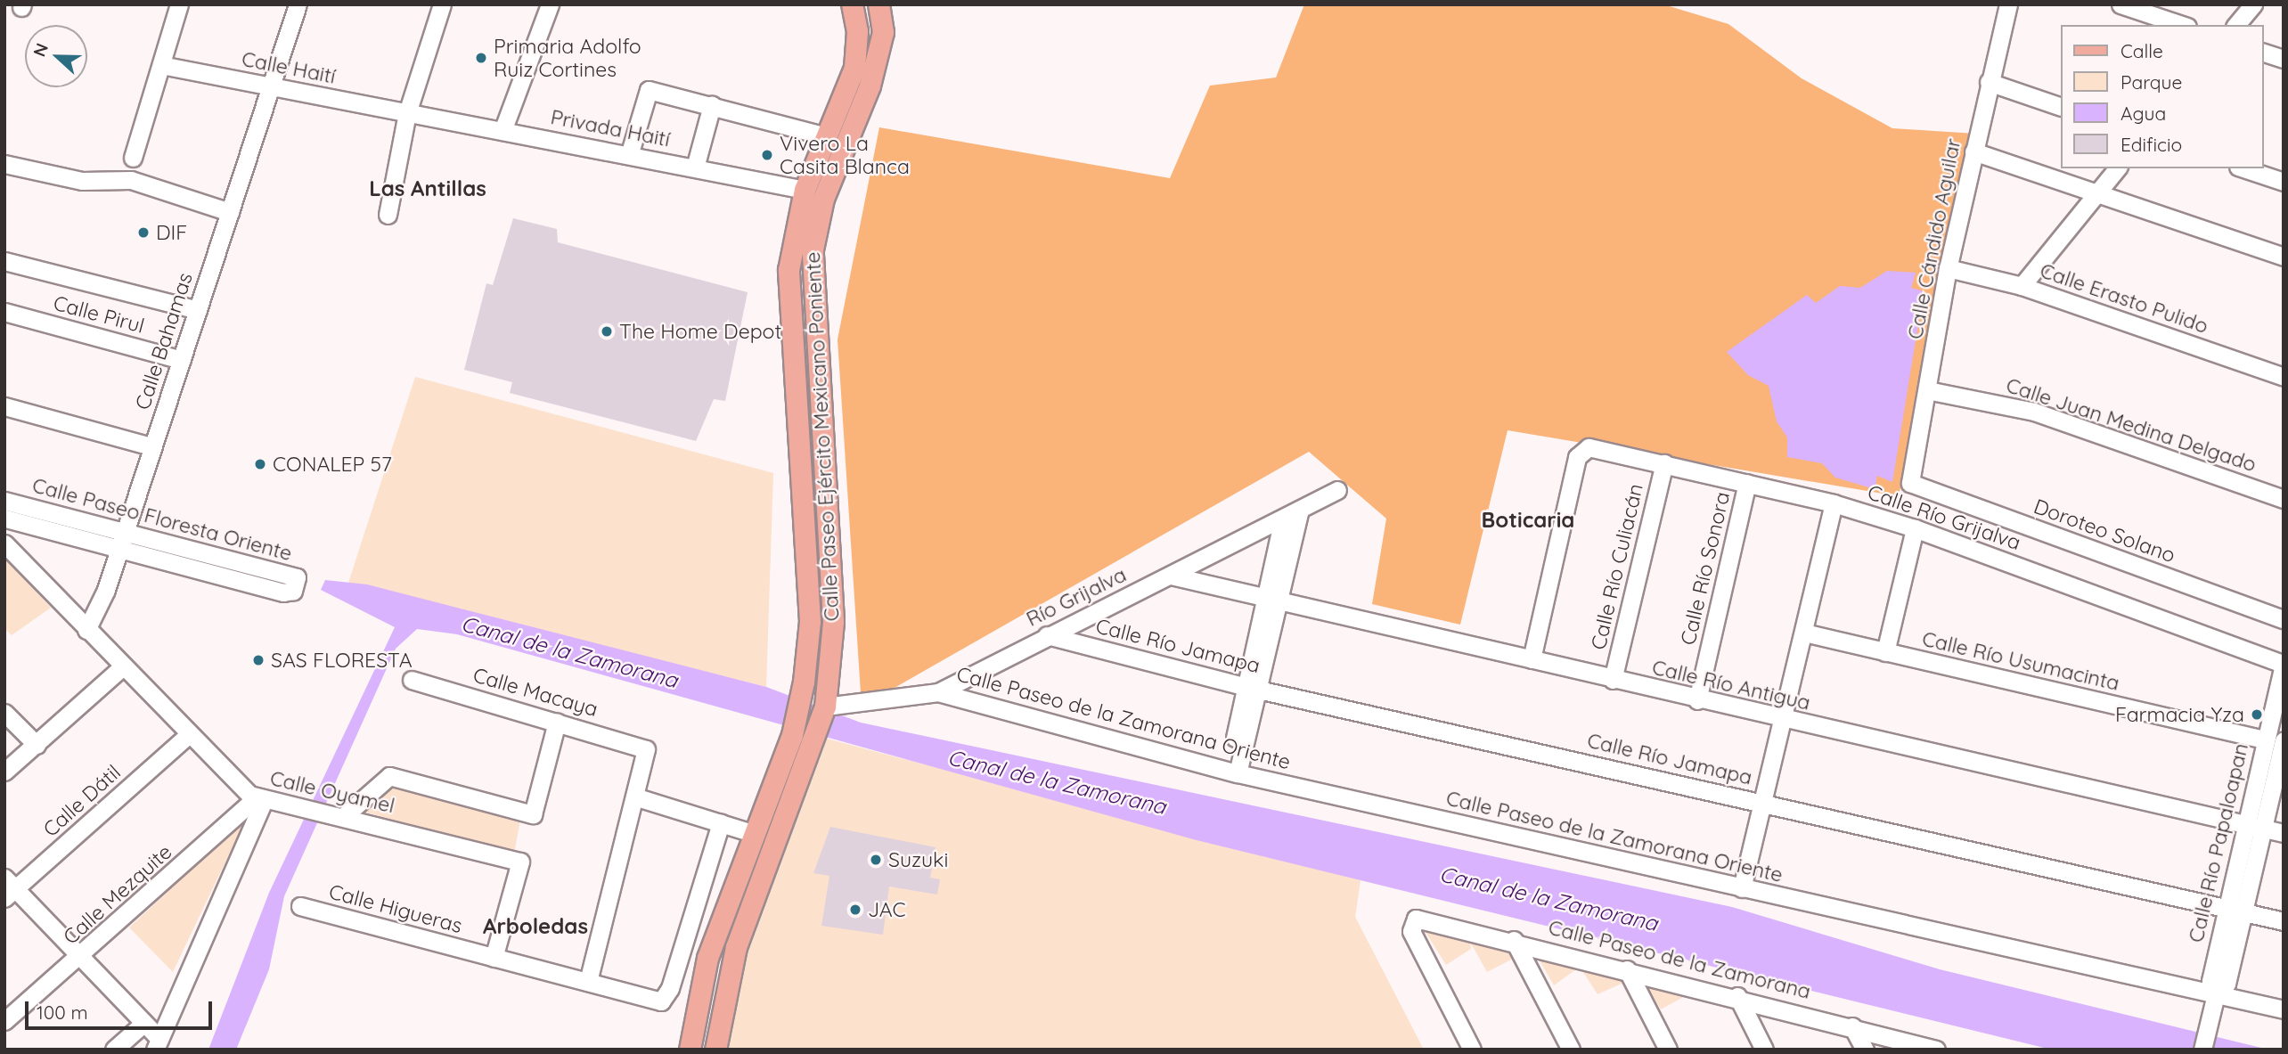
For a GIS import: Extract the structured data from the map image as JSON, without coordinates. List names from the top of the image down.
{
  "streets": {
    "main road": ["Calle Paseo Ejército Mexicano Poniente"],
    "street": [
      "Calle Haití",
      "Privada Haití",
      "Calle Cándido Aguilar",
      "Calle Erasto Pulido",
      "Calle Pirul",
      "Calle Bahamas",
      "Calle Juan Medina Delgado",
      "Calle Río Grijalva",
      "Calle Paseo Floresta Oriente",
      "Doroteo Solano",
      "Calle Río Culiacán",
      "Calle Río Sonora",
      "Río Grijalva",
      "Calle Río Jamapa",
      "Calle Río Usumacinta",
      "Calle Río Antigua",
      "Calle Macaya",
      "Calle Paseo de la Zamorana Oriente",
      "Calle Oyamel",
      "Calle Dátil",
      "Calle Río Papaloapan",
      "Calle Mezquite",
      "Calle Higueras",
      "Calle Paseo de la Zamorana"
    ]
  },
  "crossings": [
    ["Calle Haití", "Privada Haití"],
    ["Calle Haití", "Calle Bahamas"],
    ["Calle Cándido Aguilar", "Calle Erasto Pulido"],
    ["Calle Cándido Aguilar", "Calle Juan Medina Delgado"],
    ["Calle Cándido Aguilar", "Doroteo Solano"],
    ["Calle Pirul", "Calle Bahamas"],
    ["Calle Bahamas", "Calle Paseo Floresta Oriente"],
    ["Calle Paseo Ejército Mexicano Poniente", "Río Grijalva"],
    ["Calle Río Grijalva", "Calle Río Culiacán"],
    ["Calle Río Grijalva", "Calle Río Sonora"],
    ["Calle Río Grijalva", "Calle Río Antigua"],
    ["Calle Río Grijalva", "Calle Río Papaloapan"],
    ["Calle Río Culiacán", "Calle Río Antigua"],
    ["Calle Río Sonora", "Calle Río Antigua"],
    ["Río Grijalva", "Calle Río Jamapa"],
    ["Río Grijalva", "Calle Río Antigua"],
    ["Río Grijalva", "Calle Paseo de la Zamorana Oriente"],
    ["Calle Río Jamapa", "Calle Río Papaloapan"],
    ["Calle Río Usumacinta", "Calle Río Papaloapan"],
    ["Calle Río Antigua", "Calle Río Papaloapan"],
    ["Calle Paseo de la Zamorana Oriente", "Calle Río Papaloapan"],
    ["Calle Oyamel", "Calle Dátil"],
    ["Calle Oyamel", "Calle Mezquite"],
    ["Calle Oyamel", "Calle Higueras"]
  ],
  "districts": ["Las Antillas", "Boticaria", "Arboledas"],
  "water": ["Canal de la Zamorana"],
  "places": [
    "Primaria Adolfo Ruiz Cortines",
    "Vivero La Casita Blanca",
    "DIF",
    "The Home Depot",
    "CONALEP 57",
    "SAS FLORESTA",
    "Farmacia Yza",
    "Suzuki",
    "JAC"
  ],
  "legend": [
    "Calle",
    "Parque",
    "Agua",
    "Edificio"
  ],
  "scale_bar": "100 m",
  "north": "left"
}
